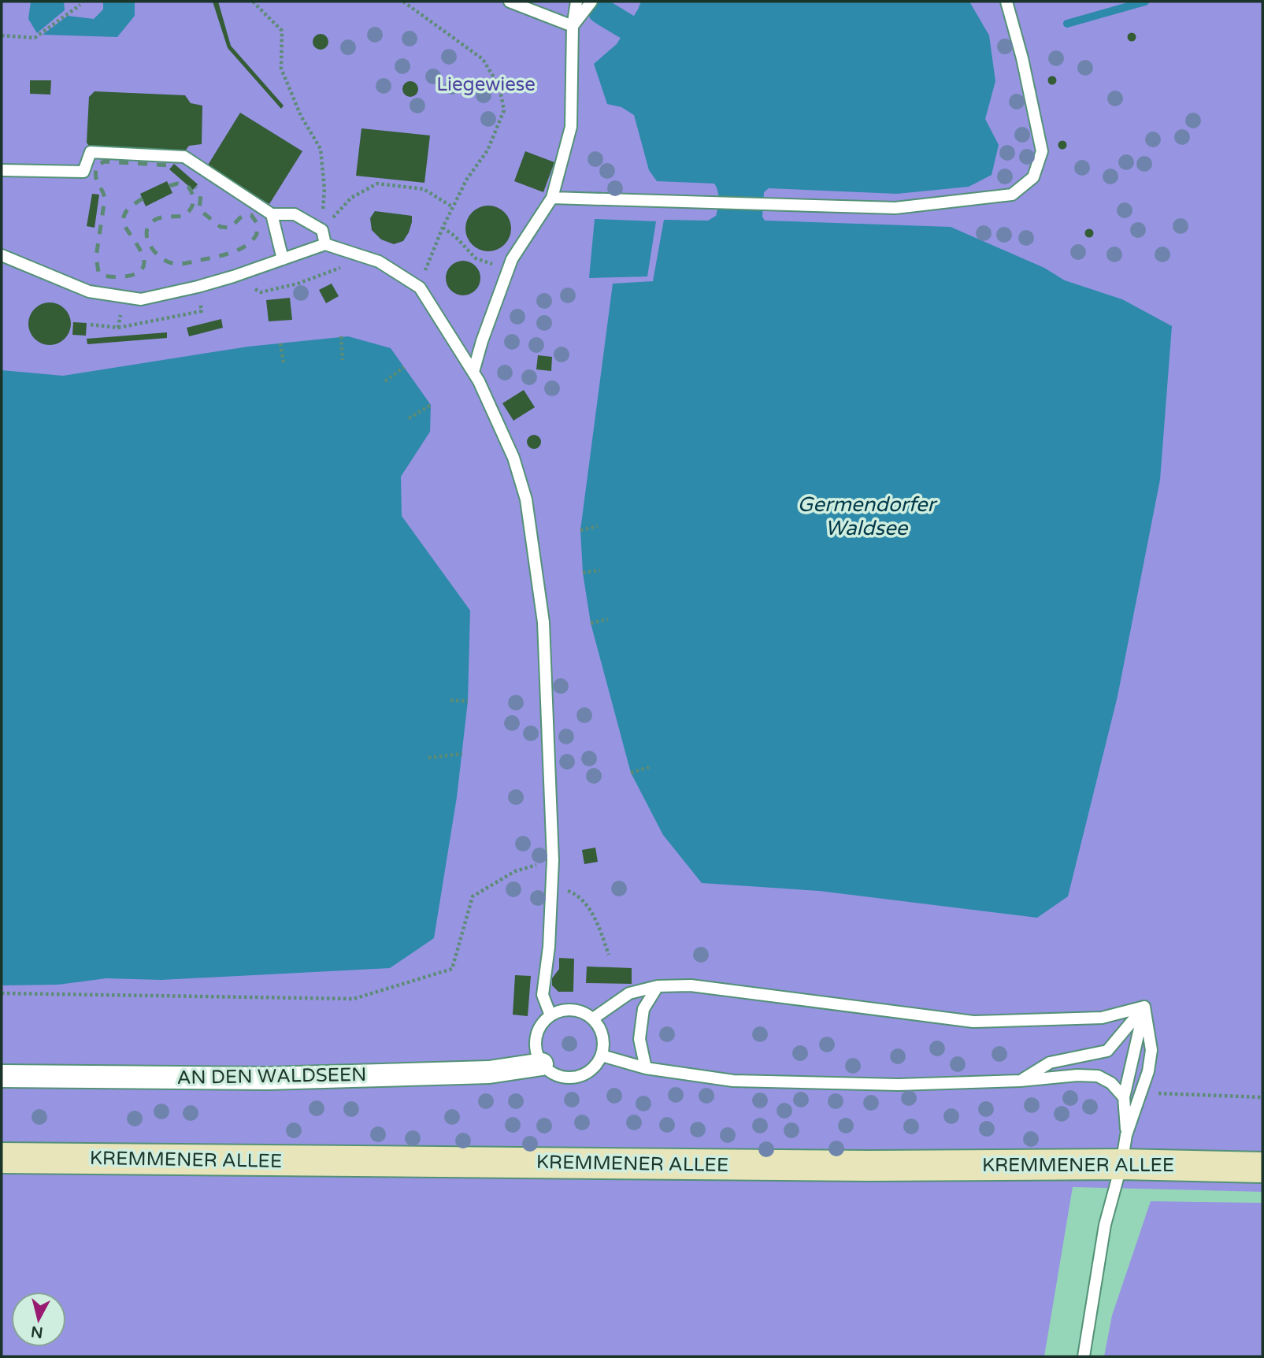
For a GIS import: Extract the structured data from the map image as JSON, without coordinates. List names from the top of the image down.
{
  "streets": {
    "main road": ["KREMMENER ALLEE"],
    "street": ["AN DEN WALDSEEN"]
  },
  "water": ["Germendorfer Waldsee"],
  "parks": ["Liegewiese"],
  "north": "bottom"
}
